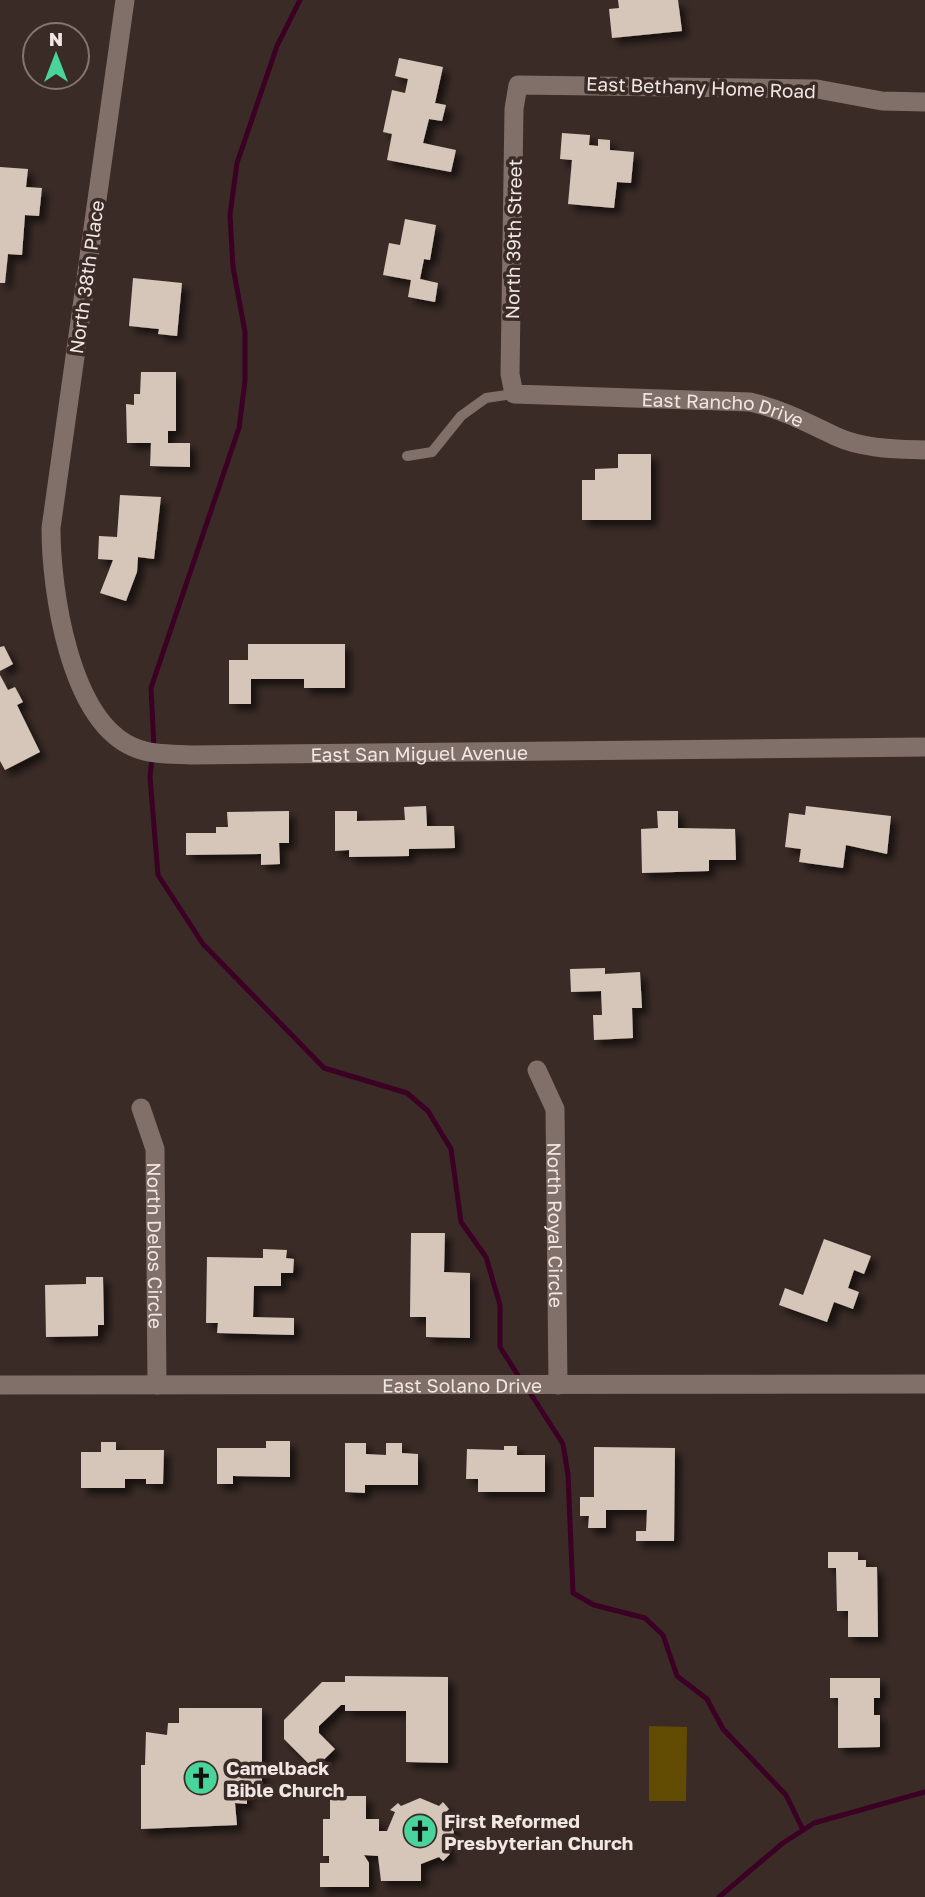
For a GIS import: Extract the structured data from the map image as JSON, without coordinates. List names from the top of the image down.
{
  "streets": {
    "street": [
      "East Bethany Home Road",
      "North 39th Street",
      "North 38th Place",
      "East Rancho Drive",
      "East San Miguel Avenue",
      "North Royal Circle",
      "North Delos Circle",
      "East Solano Drive"
    ]
  },
  "crossings": [
    ["East Bethany Home Road", "North 39th Street"],
    ["North 39th Street", "East Rancho Drive"],
    ["North 38th Place", "East San Miguel Avenue"],
    ["North Royal Circle", "East Solano Drive"],
    ["North Delos Circle", "East Solano Drive"]
  ],
  "places": {
    "church": ["Camelback Bible Church", "First Reformed Presbyterian Church"]
  },
  "north": "top"
}
